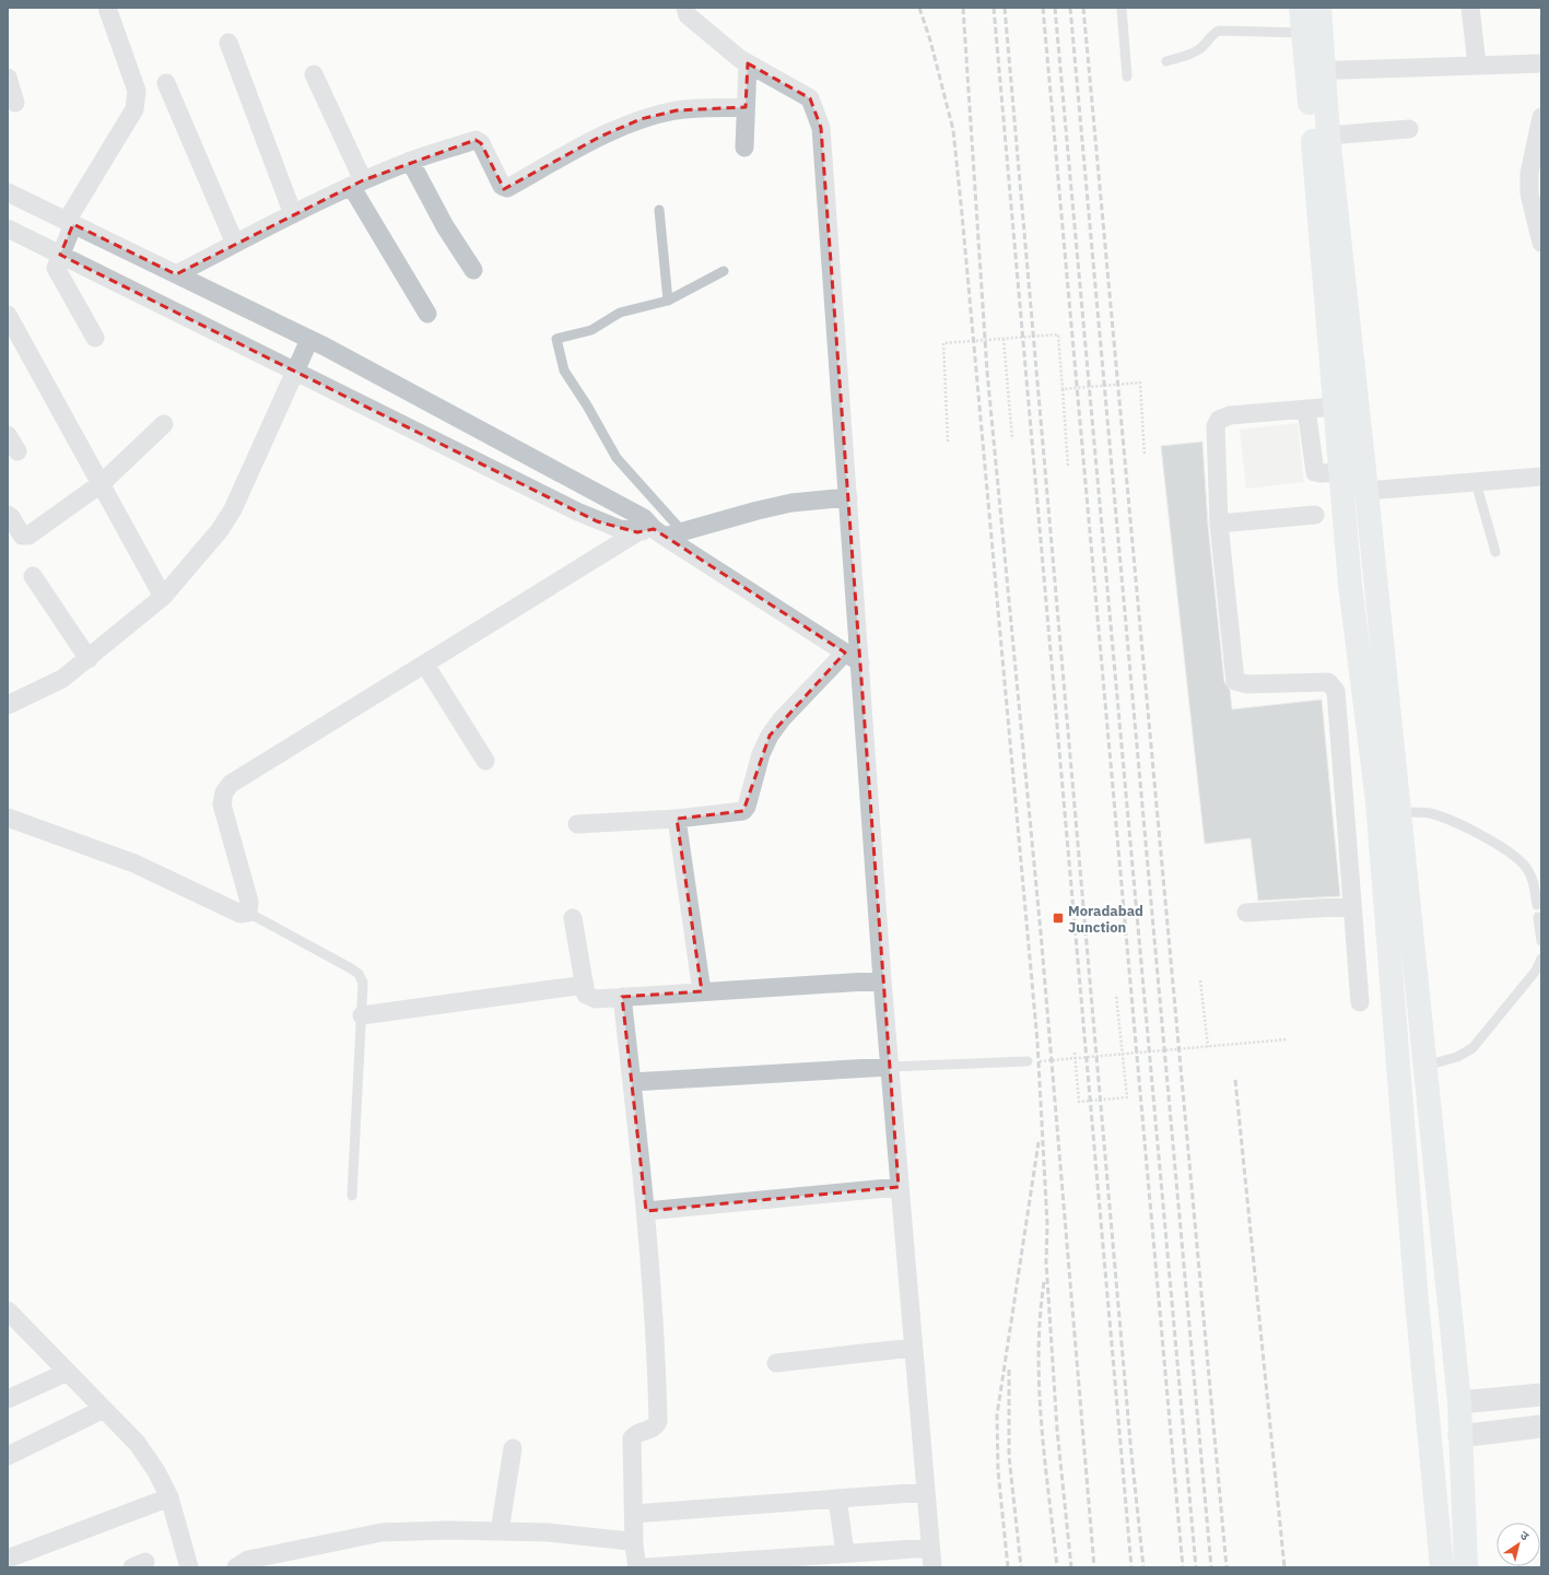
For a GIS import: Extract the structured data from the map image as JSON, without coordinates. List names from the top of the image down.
{
  "places": {
    "transit": ["Moradabad Junction"]
  },
  "north": "top right"
}
